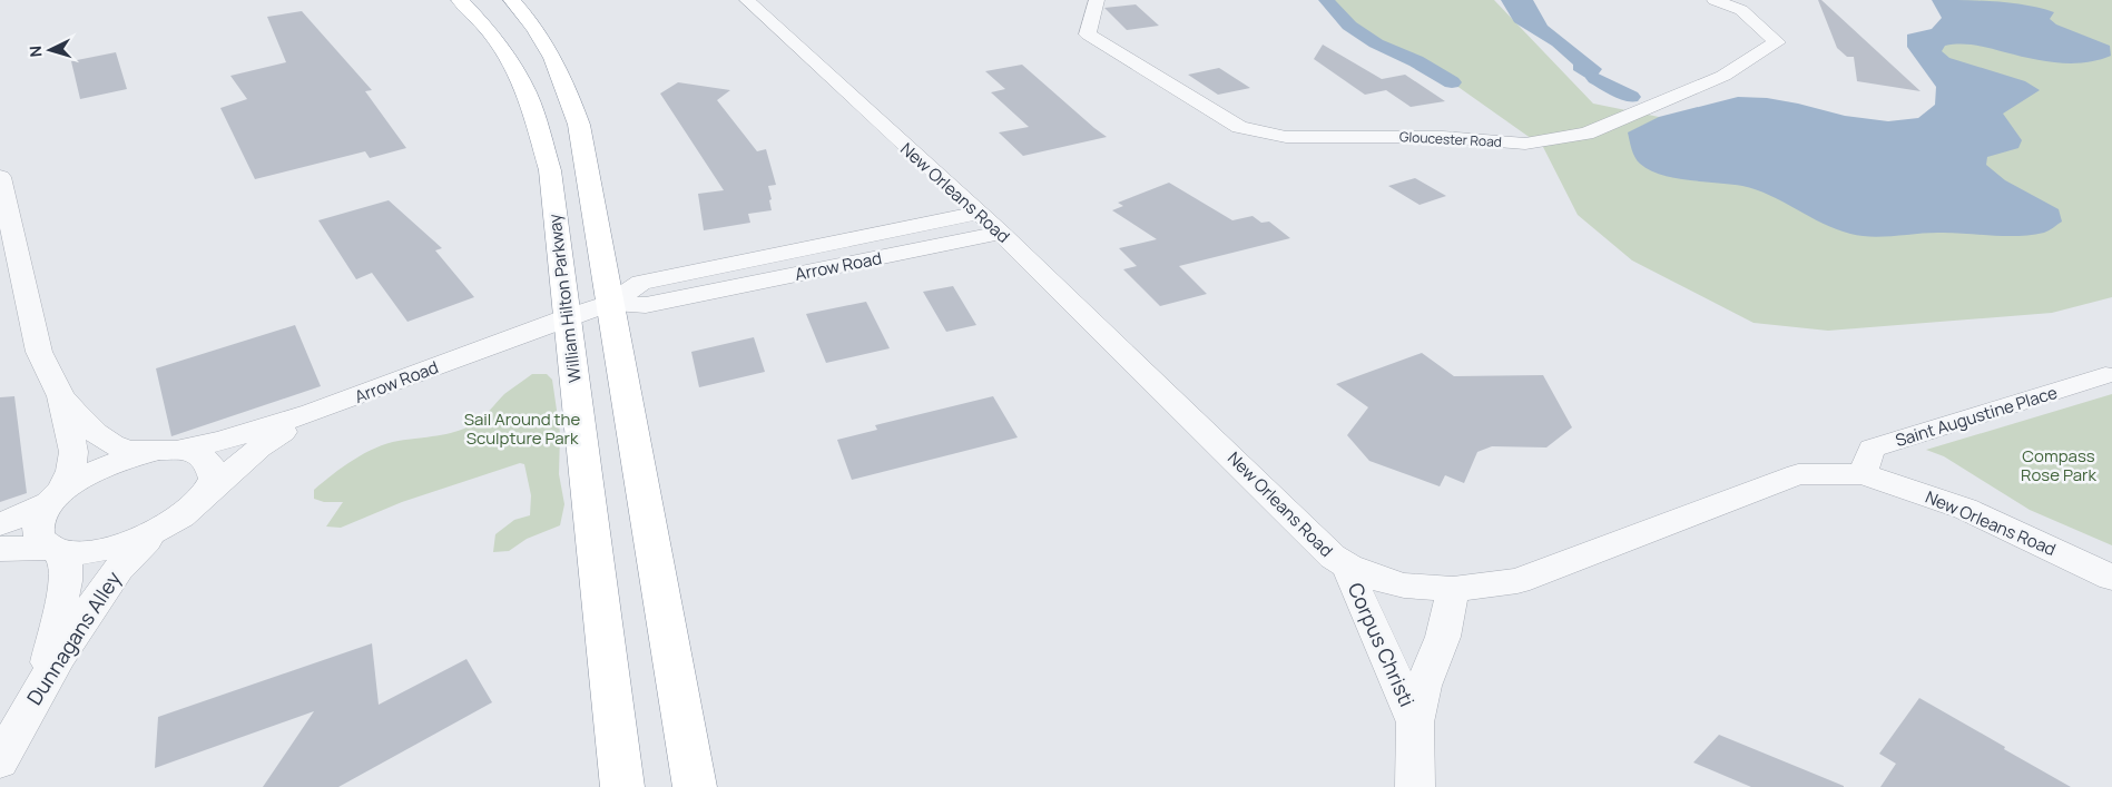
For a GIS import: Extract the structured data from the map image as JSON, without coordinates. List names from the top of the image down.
{
  "streets": {
    "highway": ["William Hilton Parkway"],
    "street": [
      "Gloucester Road",
      "New Orleans Road",
      "Arrow Road",
      "Saint Augustine Place",
      "Dunnagans Alley",
      "Corpus Christi"
    ]
  },
  "crossings": [
    ["New Orleans Road", "Arrow Road"],
    ["New Orleans Road", "Saint Augustine Place"],
    ["New Orleans Road", "Corpus Christi"],
    ["Arrow Road", "William Hilton Parkway"]
  ],
  "parks": ["Sail Around the Sculpture Park", "Compass Rose Park"],
  "north": "left"
}
